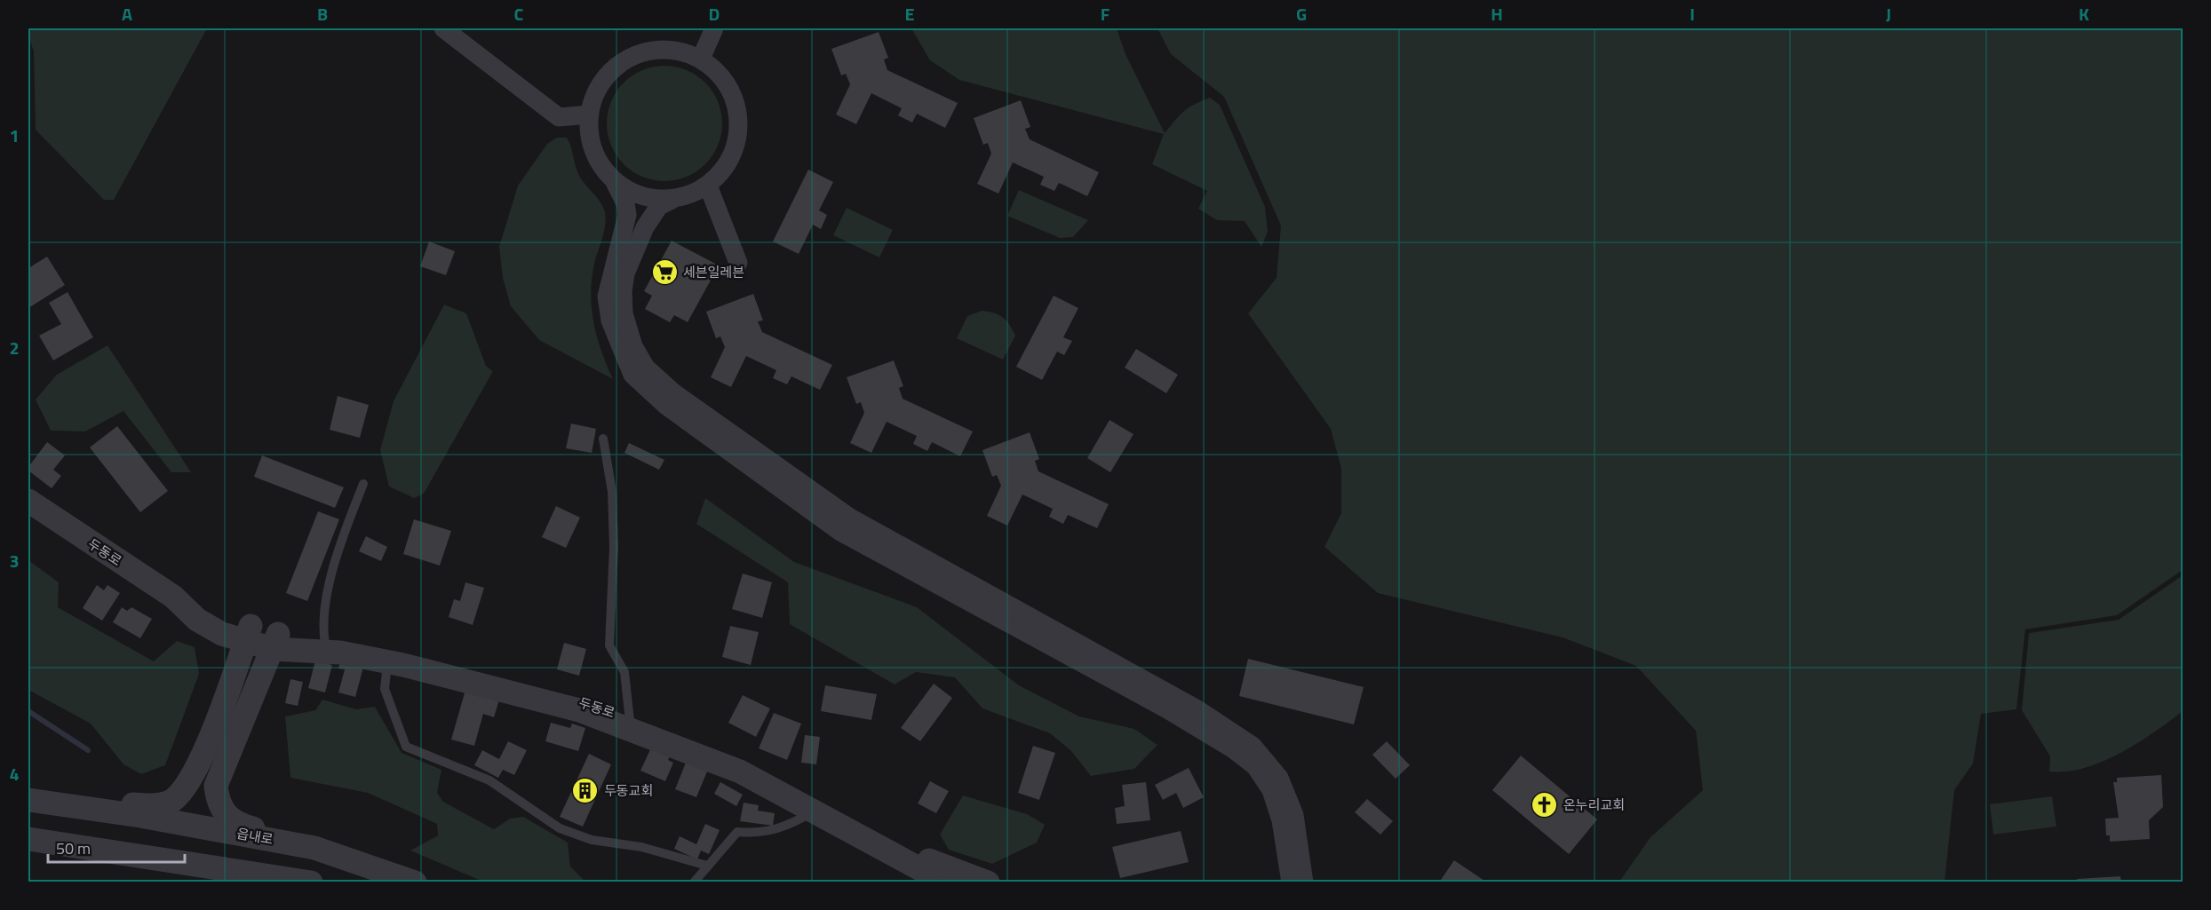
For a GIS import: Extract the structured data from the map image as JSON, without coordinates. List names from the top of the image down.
{
  "streets": {
    "street": ["두동로", "읍내로"]
  },
  "places": {
    "supermarket": ["세븐일레븐"],
    "building": ["두동교회"],
    "church": ["온누리교회"]
  },
  "scale_bar": "50 m",
  "grid": {
    "columns": [
      "A",
      "B",
      "C",
      "D",
      "E",
      "F",
      "G",
      "H",
      "I",
      "J",
      "K"
    ],
    "rows": [
      "1",
      "2",
      "3",
      "4"
    ]
  }
}
